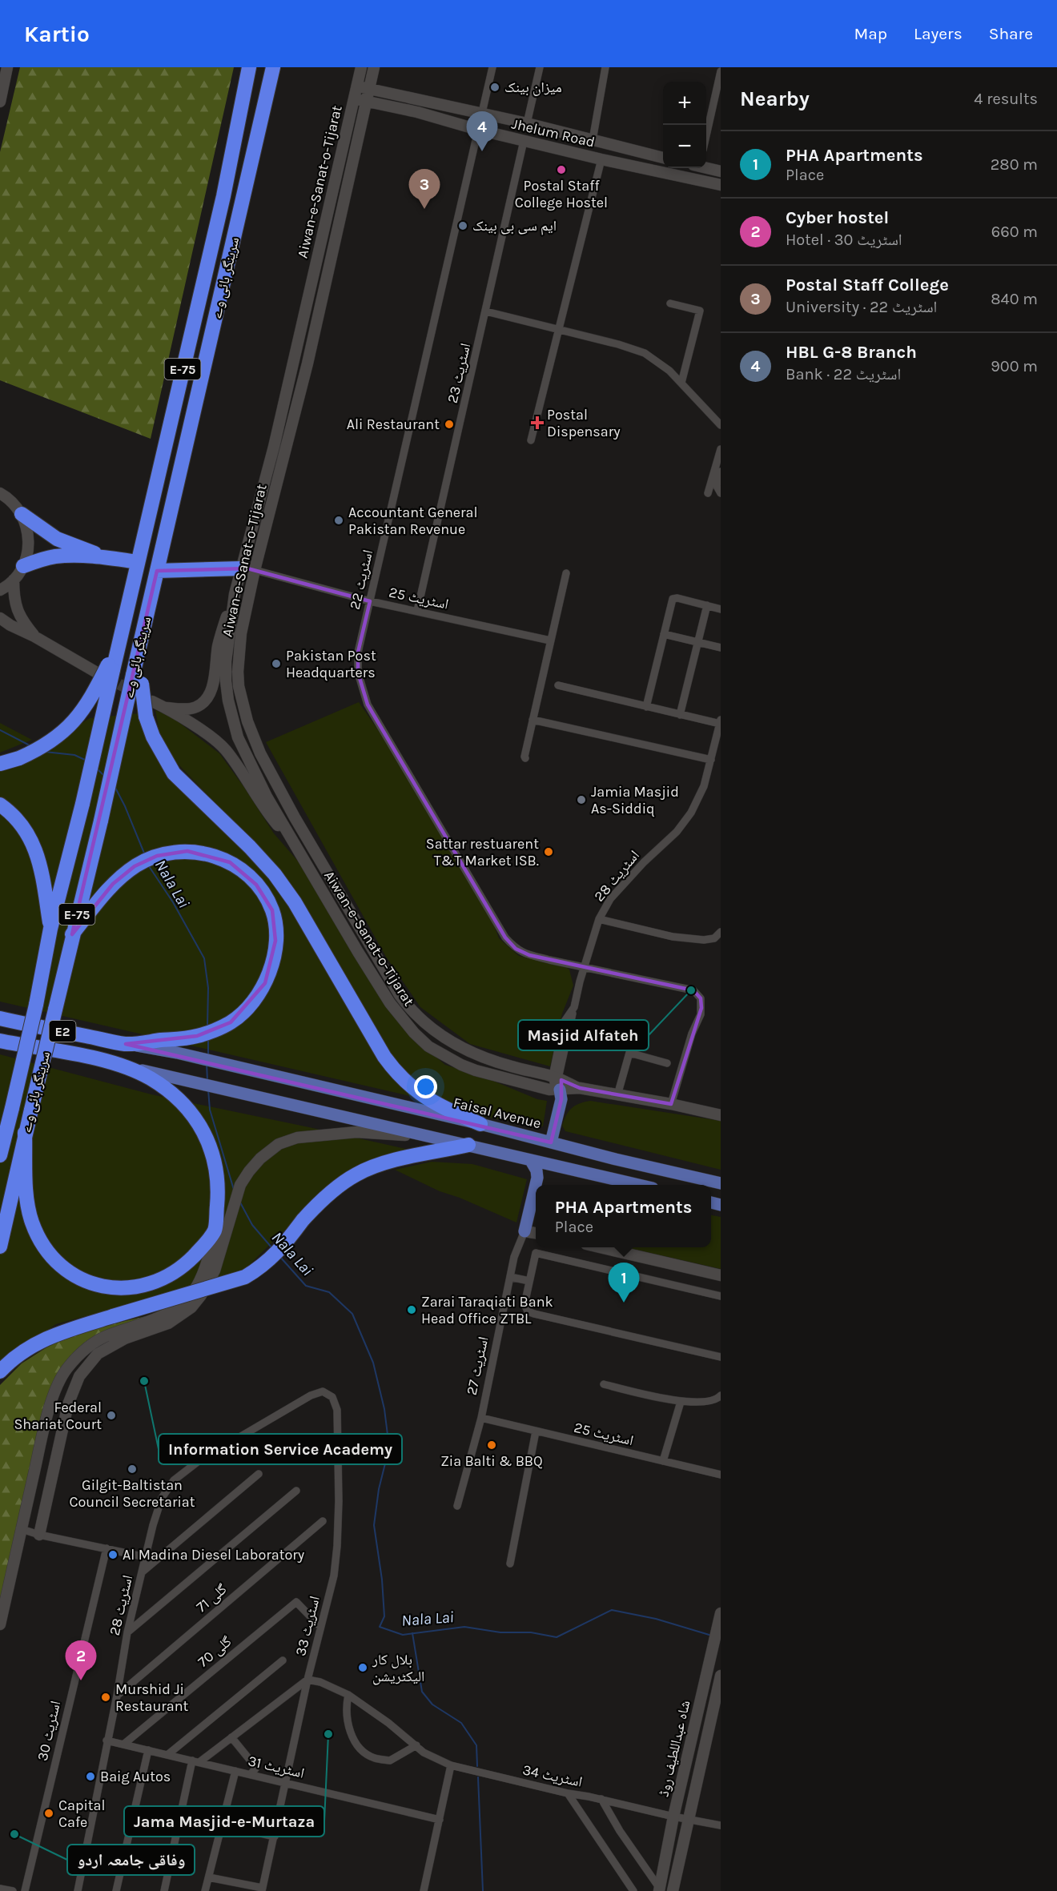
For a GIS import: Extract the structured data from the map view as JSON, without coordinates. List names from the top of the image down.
{
  "streets": {
    "highway": ["سرینگر ہائی وے", "E-75", "E2"],
    "main road": [
      "Jhelum Road",
      "Aiwan-e-Sanat-o-Tijarat",
      "Faisal Avenue",
      "شاہ عبداللطیف روڈ"
    ],
    "street": [
      "اسٹریٹ 23",
      "اسٹریٹ 22",
      "اسٹریٹ 25",
      "اسٹریٹ 28",
      "اسٹریٹ 27",
      "گلی 71",
      "اسٹریٹ 33",
      "گلی 70",
      "اسٹریٹ 30",
      "اسٹریٹ 31",
      "اسٹریٹ 34"
    ]
  },
  "crossings": [
    ["Jhelum Road", "Aiwan-e-Sanat-o-Tijarat"],
    ["Jhelum Road", "اسٹریٹ 23"],
    ["Jhelum Road", "اسٹریٹ 22"],
    ["Aiwan-e-Sanat-o-Tijarat", "اسٹریٹ 22"],
    ["Aiwan-e-Sanat-o-Tijarat", "اسٹریٹ 25"],
    ["Aiwan-e-Sanat-o-Tijarat", "اسٹریٹ 28"],
    ["اسٹریٹ 23", "اسٹریٹ 25"],
    ["اسٹریٹ 22", "اسٹریٹ 25"],
    ["اسٹریٹ 22", "اسٹریٹ 28"],
    ["اسٹریٹ 25", "اسٹریٹ 27"],
    ["اسٹریٹ 28", "گلی 71"],
    ["اسٹریٹ 28", "اسٹریٹ 33"],
    ["اسٹریٹ 28", "اسٹریٹ 31"],
    ["E2", "Faisal Avenue"],
    ["اسٹریٹ 33", "گلی 70"],
    ["اسٹریٹ 33", "اسٹریٹ 31"],
    ["اسٹریٹ 33", "اسٹریٹ 34"],
    ["گلی 70", "اسٹریٹ 31"],
    ["شاہ عبداللطیف روڈ", "اسٹریٹ 34"]
  ],
  "water": ["Nala Lai"],
  "places": {
    "other": [
      "میزان بینک",
      "Postal Staff College Hostel",
      "ایم سی بی بینک",
      "Ali Restaurant",
      "Accountant General Pakistan Revenue",
      "Pakistan Post Headquarters",
      "Jamia Masjid As-Siddiq",
      "Sattar restuarent T&T Market ISB.",
      "Masjid Alfateh",
      "Zarai Taraqiati Bank Head Office ZTBL",
      "Information Service Academy",
      "Federal Shariat Court",
      "Zia Balti & BBQ",
      "Gilgit-Baltistan Council Secretariat",
      "Al Madina Diesel Laboratory",
      "بلال کار الیکٹریشن",
      "Murshid Ji Restaurant",
      "Jama Masjid-e-Murtaza",
      "Baig Autos",
      "Capital Cafe",
      "وفاقی جامعہ اردو"
    ],
    "health": ["Postal Dispensary"]
  },
  "page": {
    "header": "Kartio",
    "nav": ["Map", "Layers", "Share"],
    "heading": ["Nearby", "4 results"],
    "map_buttons": ["+", "−"],
    "pins": [
      "4",
      "3",
      "1",
      "2"
    ],
    "list": [
      {
        "mark": "1",
        "name": "PHA Apartments",
        "note": "Place",
        "value": "280 m"
      },
      {
        "mark": "2",
        "name": "Cyber hostel",
        "note": "Hotel · اسٹریٹ 30",
        "value": "660 m"
      },
      {
        "mark": "3",
        "name": "Postal Staff College",
        "note": "University · اسٹریٹ 22",
        "value": "840 m"
      },
      {
        "mark": "4",
        "name": "HBL G-8 Branch",
        "note": "Bank · اسٹریٹ 22",
        "value": "900 m"
      }
    ],
    "popup": ["PHA Apartments", "Place"]
  }
}
